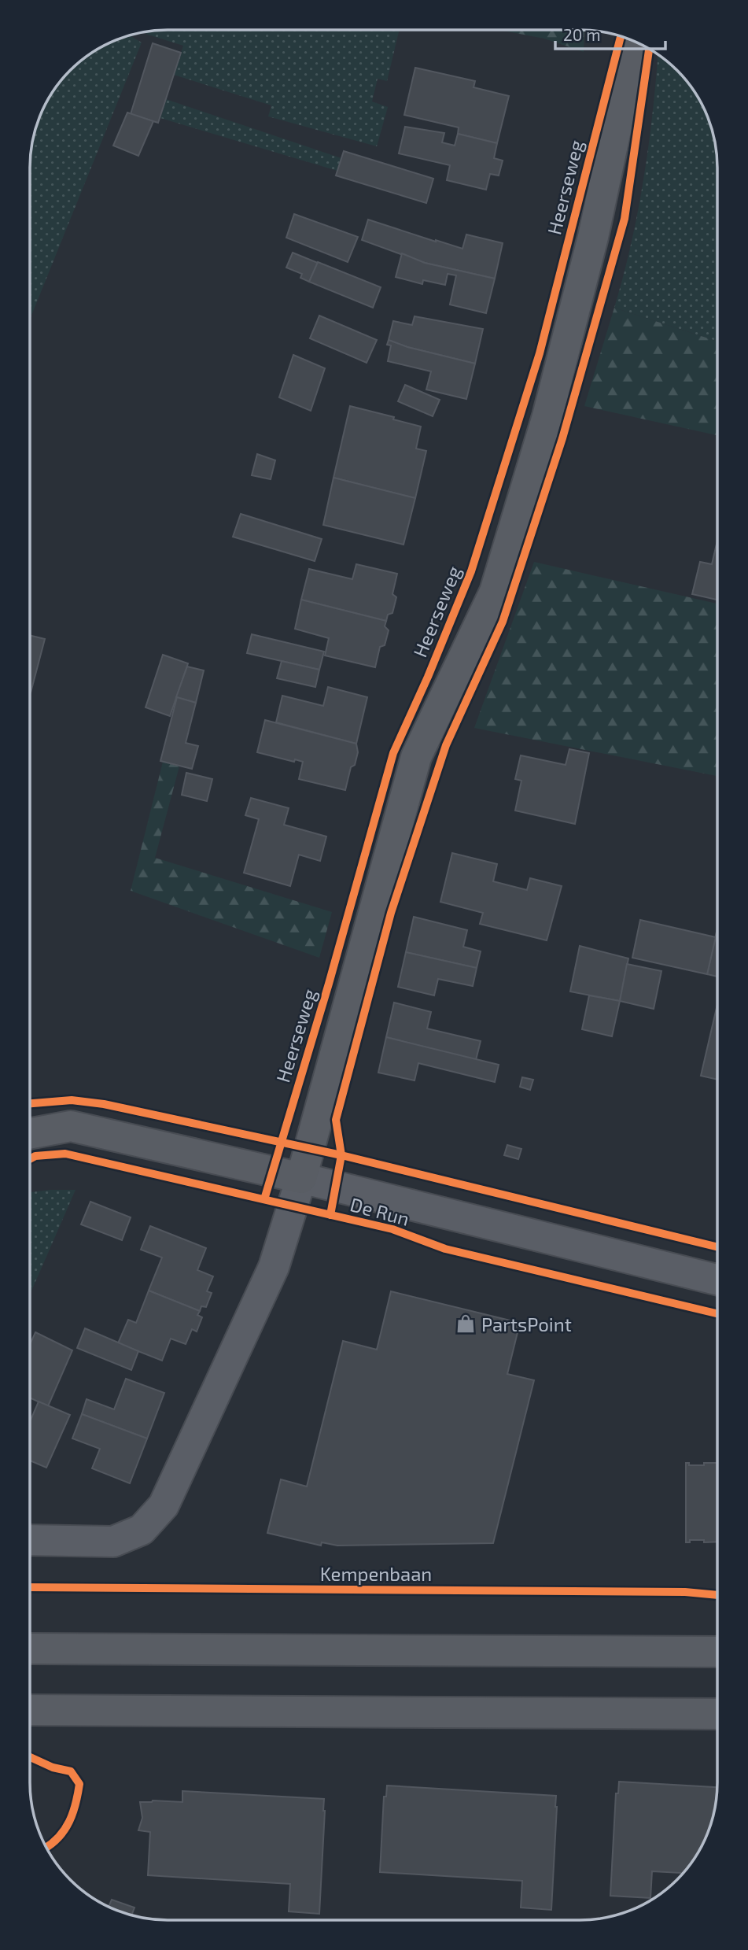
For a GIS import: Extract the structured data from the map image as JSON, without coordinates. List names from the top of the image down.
{
  "streets": {
    "street": ["Heerseweg", "De Run"],
    "cycle path": ["Kempenbaan"]
  },
  "crossings": [
    ["Heerseweg", "De Run"]
  ],
  "places": {
    "shop": ["PartsPoint"]
  },
  "scale_bar": "20 m"
}
